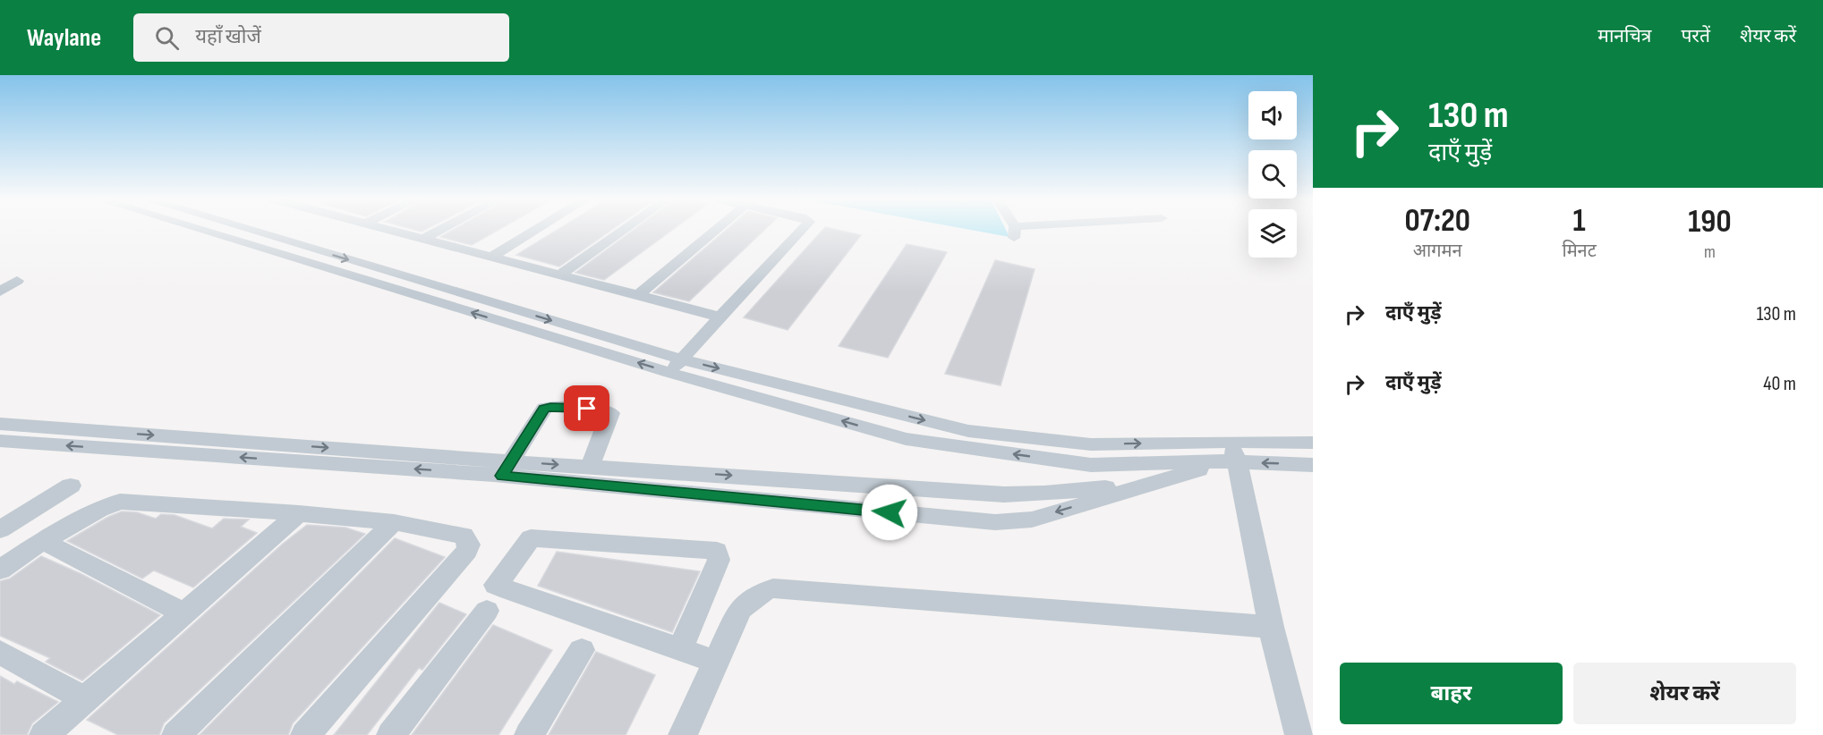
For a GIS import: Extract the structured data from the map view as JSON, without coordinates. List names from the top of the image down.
{
  "page": {
    "header": "Waylane",
    "search": "यहाँ खोजें",
    "nav": ["मानचित्र", "परतें", "शेयर करें"],
    "turn": ["130 m", "दाएँ मुड़ें"],
    "eta": [
      "07:20",
      "आगमन",
      "1",
      "मिनट",
      "190",
      "m"
    ],
    "list": [
      {
        "name": "दाएँ मुड़ें",
        "value": "130 m"
      },
      {
        "name": "दाएँ मुड़ें",
        "value": "40 m"
      }
    ],
    "buttons": ["बाहर", "शेयर करें"]
  }
}
